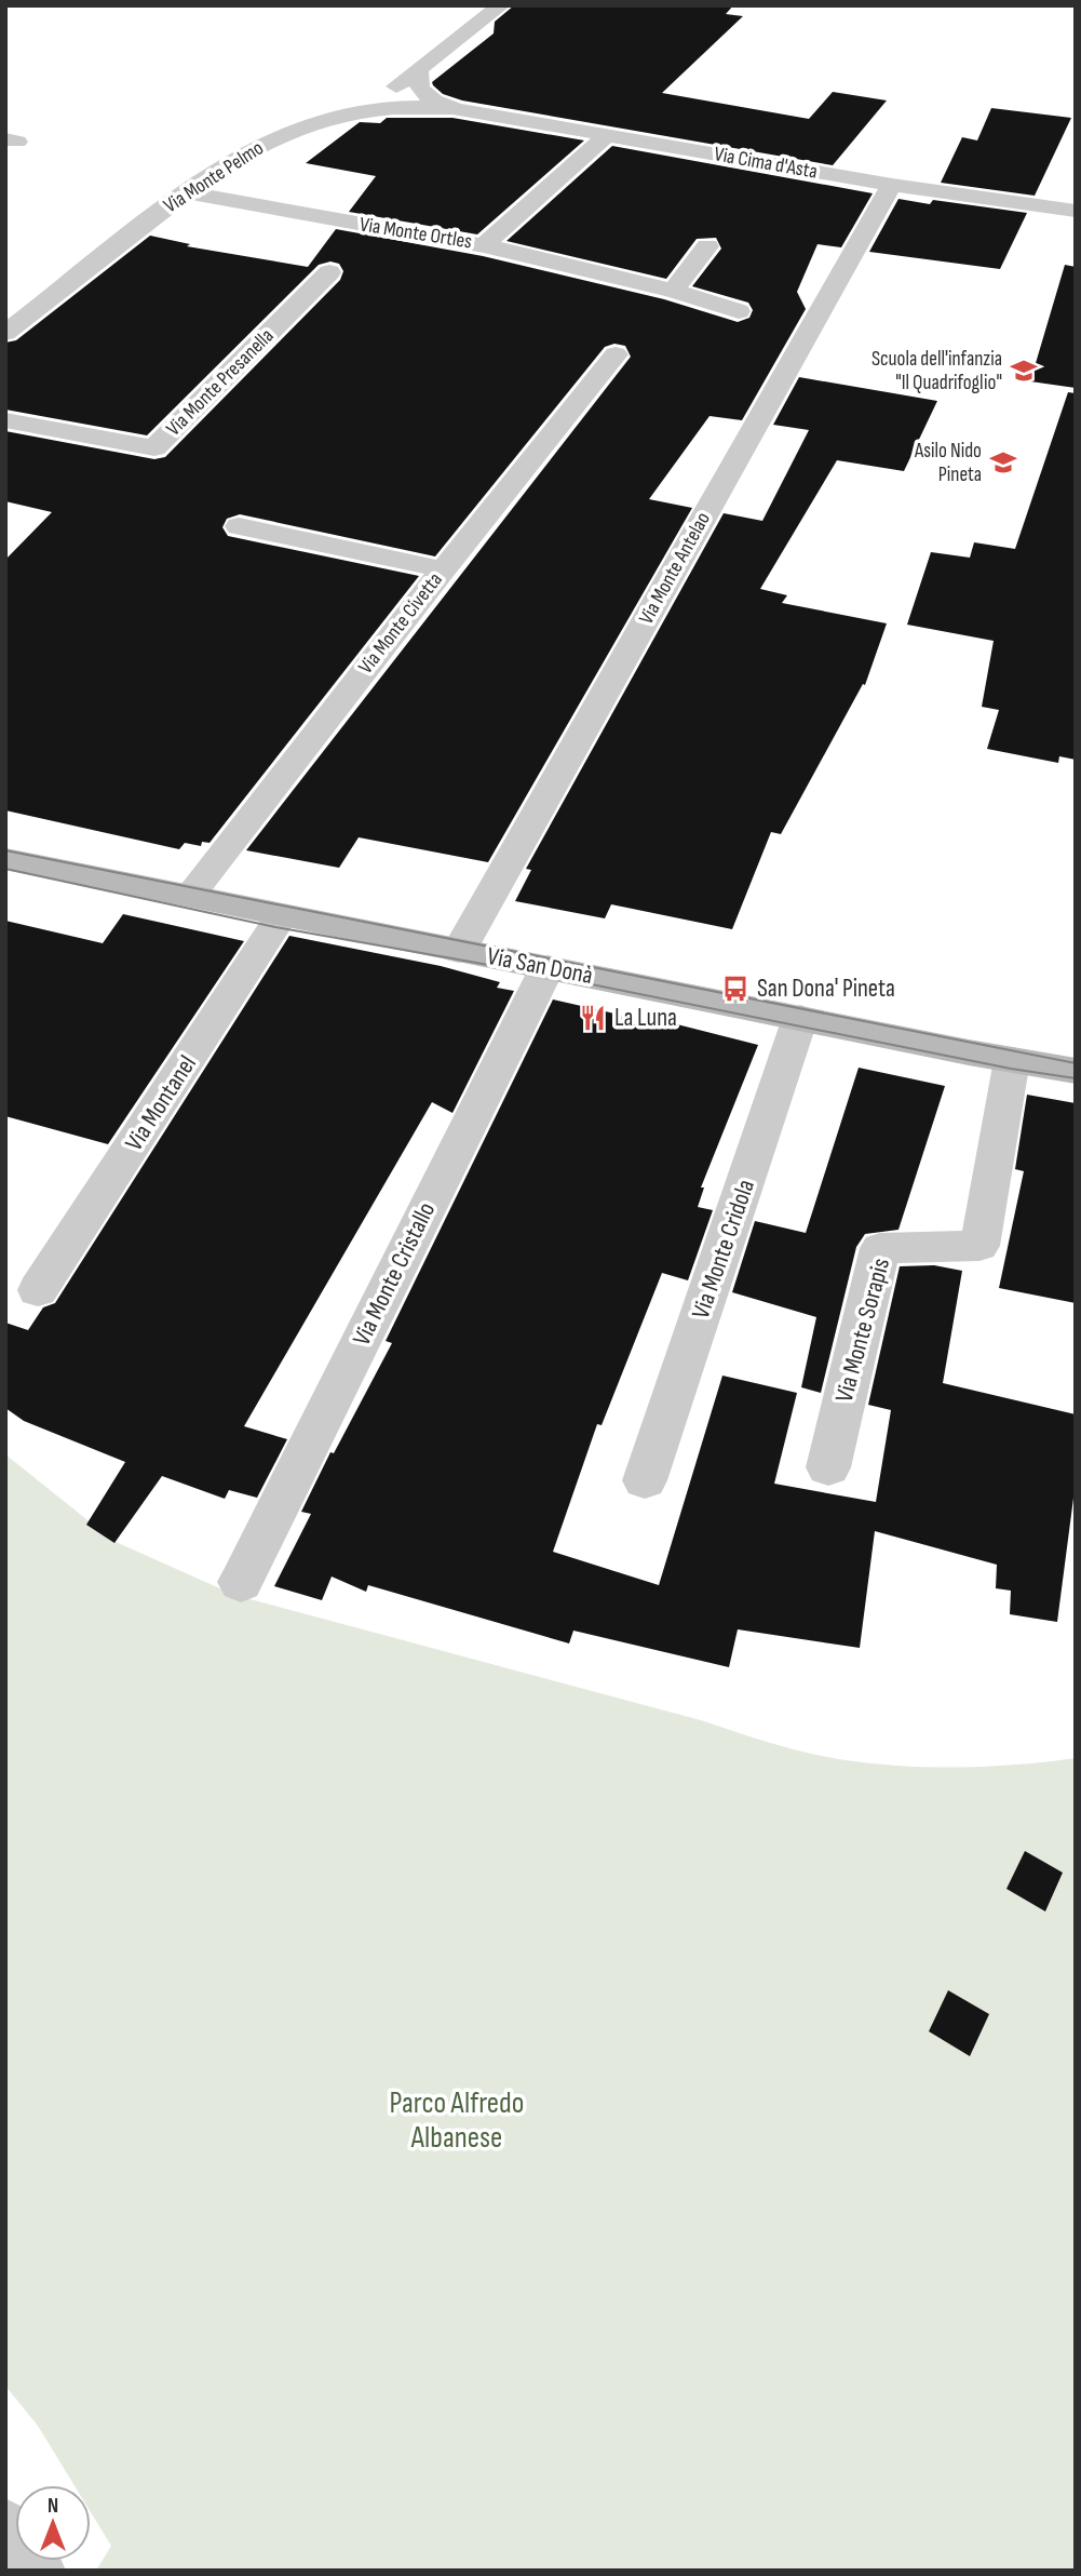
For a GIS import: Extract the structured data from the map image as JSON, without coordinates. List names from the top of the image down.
{
  "streets": {
    "street": [
      "Via Cima d'Asta",
      "Via Monte Pelmo",
      "Via Monte Ortles",
      "Via Monte Presanella",
      "Via Monte Antelao",
      "Via Monte Civetta",
      "Via San Donà",
      "Via Montanel",
      "Via Monte Cridola",
      "Via Monte Cristallo",
      "Via Monte Sorapis"
    ]
  },
  "crossings": [
    ["Via Cima d'Asta", "Via Monte Pelmo"],
    ["Via Cima d'Asta", "Via Monte Ortles"],
    ["Via Cima d'Asta", "Via Monte Antelao"],
    ["Via Monte Pelmo", "Via Monte Ortles"],
    ["Via Monte Antelao", "Via San Donà"],
    ["Via Monte Civetta", "Via San Donà"],
    ["Via San Donà", "Via Montanel"],
    ["Via San Donà", "Via Monte Cridola"],
    ["Via San Donà", "Via Monte Cristallo"],
    ["Via San Donà", "Via Monte Sorapis"]
  ],
  "parks": ["Parco Alfredo Albanese"],
  "places": {
    "school or university": ["Scuola dell'infanzia \"Il Quadrifoglio\"", "Asilo Nido Pineta"],
    "bus stop": ["San Dona' Pineta"],
    "restaurant": ["La Luna"]
  },
  "north": "top"
}
